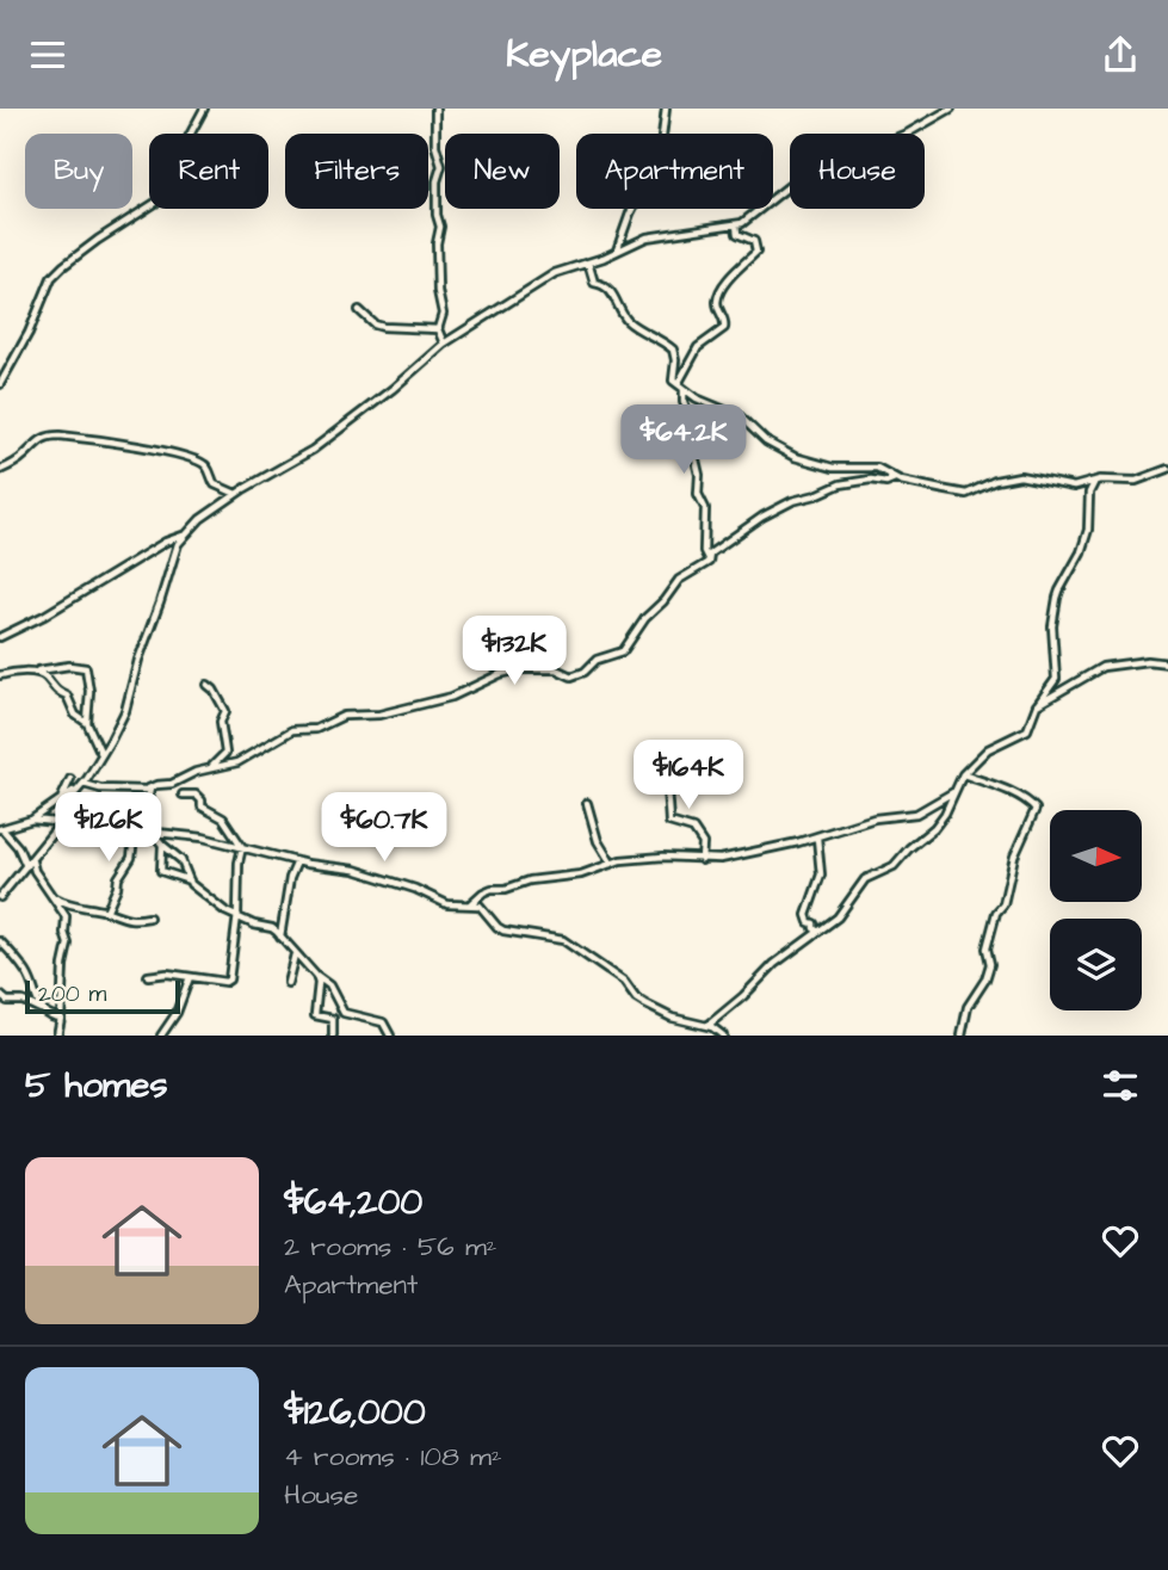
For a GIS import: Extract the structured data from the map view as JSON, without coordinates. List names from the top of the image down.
{
  "scale_bar": "200 m",
  "north": "right",
  "page": {
    "header": "Keyplace",
    "chip": [
      "Buy",
      "Rent",
      "Filters",
      "New",
      "Apartment",
      "House"
    ],
    "price": [
      "$64.2K",
      "$132K",
      "$164K",
      "$126K",
      "$60.7K"
    ],
    "scale": "200 m",
    "heading": "5 homes",
    "list": [
      {
        "name": "$64,200",
        "note": "2 rooms · 56 m² · Apartment"
      },
      {
        "name": "$126,000",
        "note": "4 rooms · 108 m² · House"
      }
    ]
  }
}
